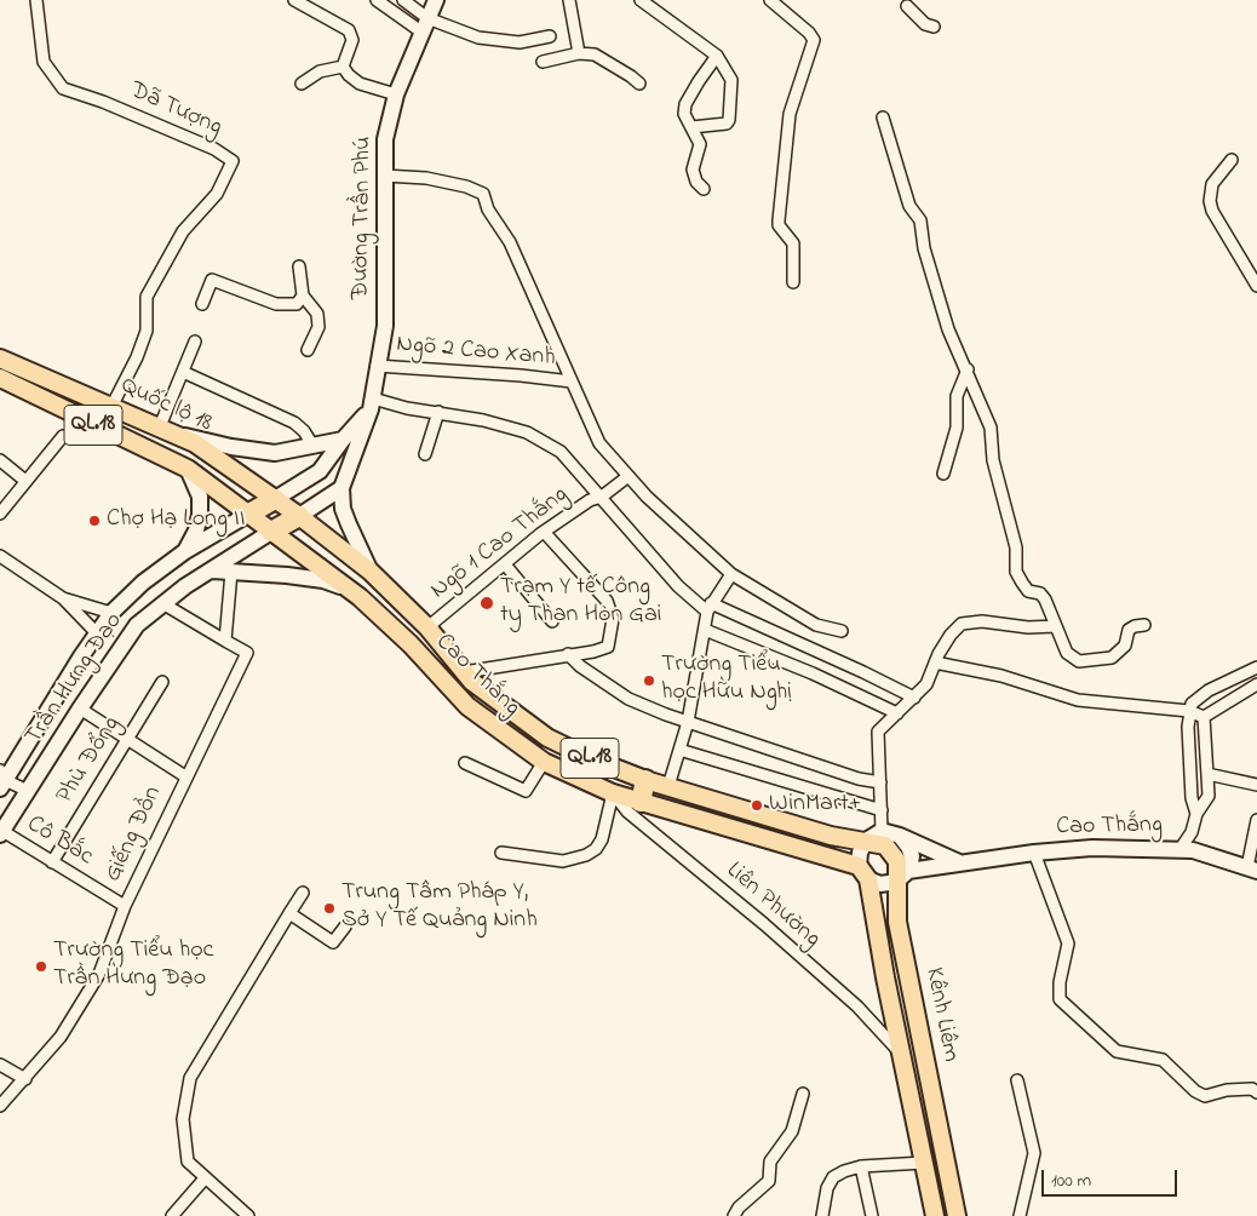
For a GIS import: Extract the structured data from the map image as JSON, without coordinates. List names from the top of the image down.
{
  "streets": {
    "main road": [
      "Đường Trần Phú",
      "Quốc lộ 18",
      "QL.18",
      "Cao Thắng",
      "Trần Hưng Đạo",
      "Kênh Liêm"
    ],
    "street": [
      "Dã Tượng",
      "Ngõ 2 Cao Xanh",
      "Ngõ 1 Cao Thắng",
      "Phù Đổng",
      "Giếng Đồn",
      "Cô Bắc",
      "Liên Phường"
    ]
  },
  "crossings": [
    ["Dã Tượng", "Quốc lộ 18"],
    ["Đường Trần Phú", "Ngõ 2 Cao Xanh"],
    ["Quốc lộ 18", "Cao Thắng"],
    ["Quốc lộ 18", "Trần Hưng Đạo"],
    ["Ngõ 1 Cao Thắng", "Cao Thắng"],
    ["Cao Thắng", "Trần Hưng Đạo"],
    ["Cao Thắng", "Liên Phường"],
    ["Cao Thắng", "Kênh Liêm"],
    ["Trần Hưng Đạo", "Cô Bắc"],
    ["Phù Đổng", "Cô Bắc"],
    ["Giếng Đồn", "Cô Bắc"],
    ["Liên Phường", "Kênh Liêm"]
  ],
  "places": [
    "Chợ Hạ Long II",
    "Trạm Y tế Công ty Than Hòn Gai",
    "Trường Tiểu học Hữu Nghị",
    "WinMart+",
    "Trung Tâm Pháp Y, Sở Y Tế Quảng Ninh",
    "Trường Tiểu học Trần Hưng Đạo"
  ],
  "scale_bar": "100 m"
}
